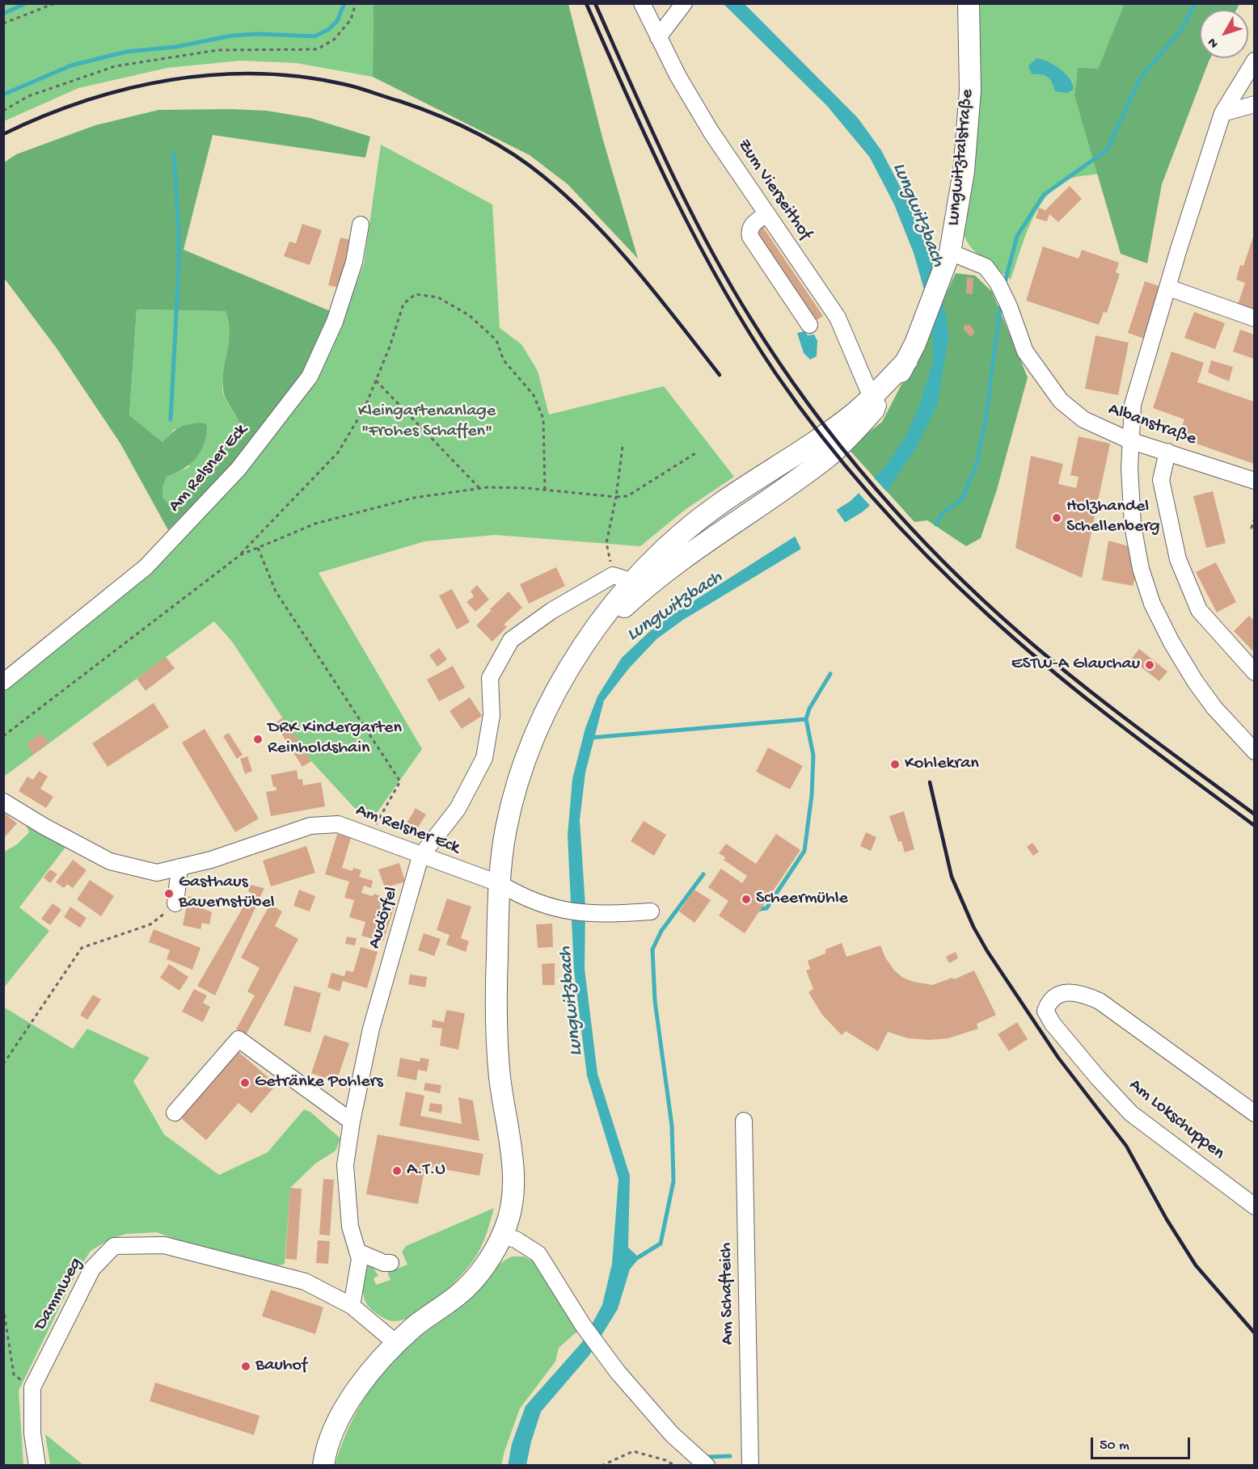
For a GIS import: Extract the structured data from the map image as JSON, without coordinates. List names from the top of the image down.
{
  "streets": {
    "main road": ["Lungwitztalstraße"],
    "street": [
      "Zum Vierseithof",
      "Albanstraße",
      "Am Relsner Eck",
      "Audörfel",
      "Am Lokschuppen",
      "Am Schafteich",
      "Dammweg"
    ]
  },
  "crossings": [
    ["Lungwitztalstraße", "Zum Vierseithof"],
    ["Lungwitztalstraße", "Albanstraße"],
    ["Am Relsner Eck", "Audörfel"],
    ["Audörfel", "Dammweg"]
  ],
  "water": ["Lungwitzbach"],
  "parks": ["Kleingartenanlage \"Frohes Schaffen\""],
  "places": [
    "Holzhandel Schellenberg",
    "ESTW-A Glauchau",
    "DRK Kindergarten Reinholdshain",
    "Kohlekran",
    "Gasthaus Bauernstübel",
    "Scheermühle",
    "Getränke Pohlers",
    "A.T.U",
    "Bauhof"
  ],
  "scale_bar": "50 m",
  "north": "bottom left"
}
